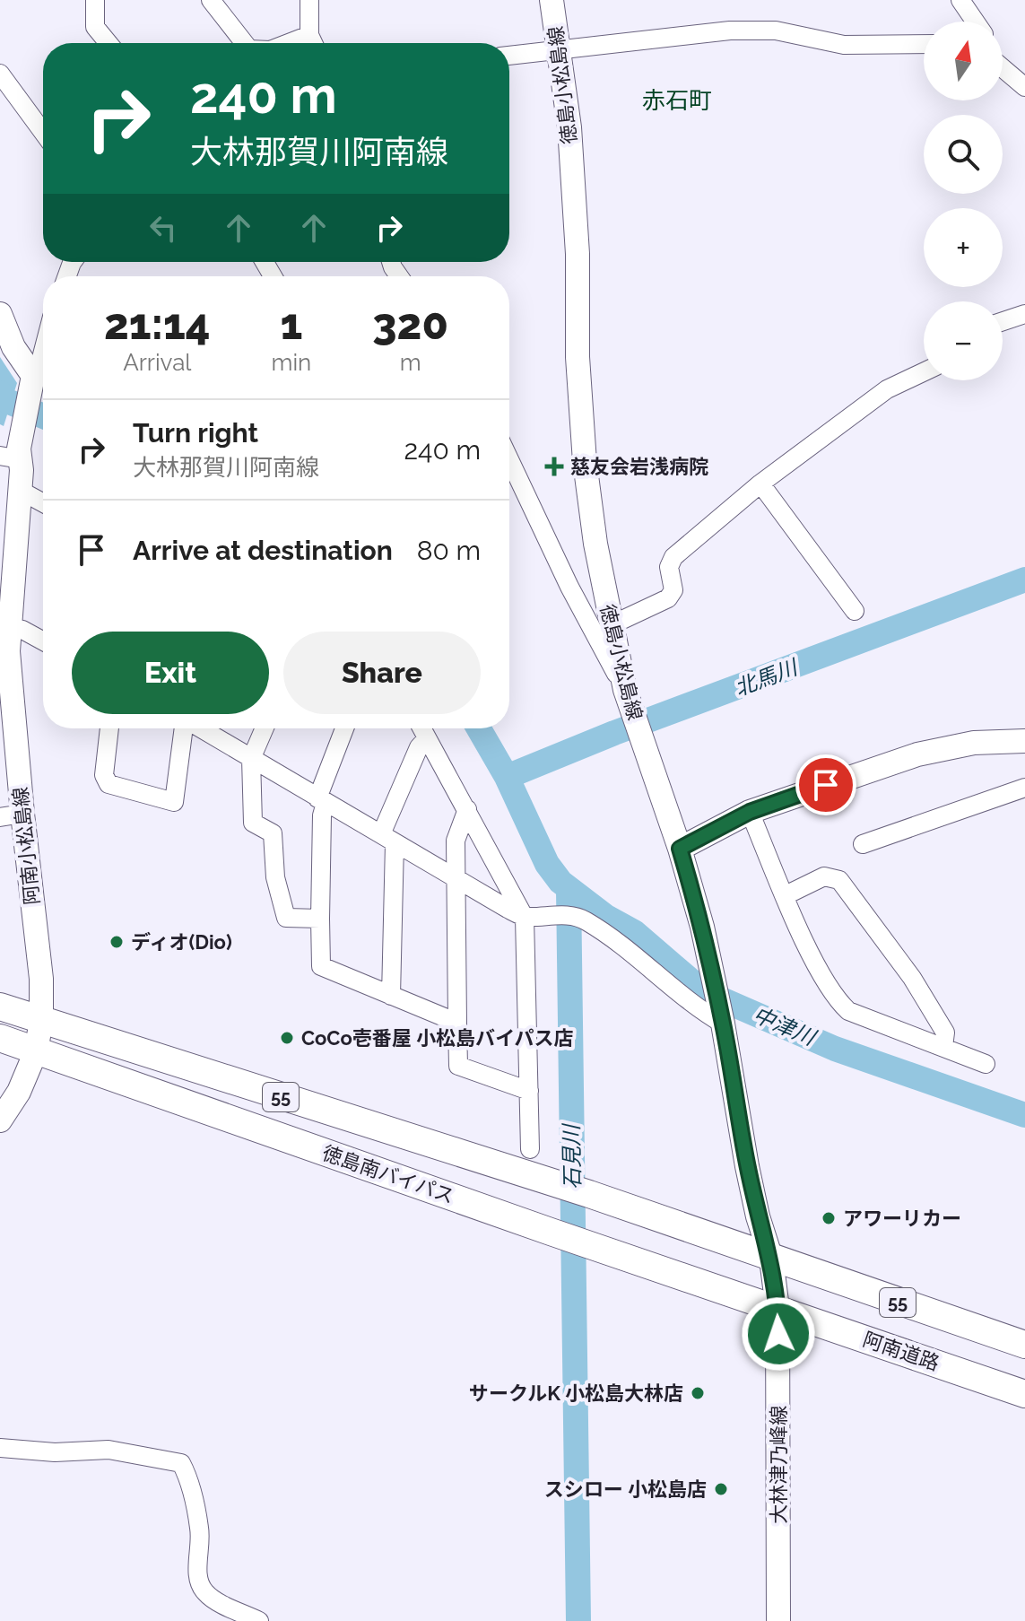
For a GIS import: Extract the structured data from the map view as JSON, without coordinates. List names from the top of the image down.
{
  "streets": {
    "highway": ["55", "徳島南バイパス", "阿南道路"],
    "main road": ["徳島小松島線", "阿南小松島線", "大林津乃峰線"]
  },
  "crossings": [
    ["徳島小松島線", "55"],
    ["徳島小松島線", "徳島南バイパス"],
    ["徳島小松島線", "阿南道路"],
    ["徳島小松島線", "大林津乃峰線"],
    ["阿南小松島線", "徳島南バイパス"],
    ["55", "徳島南バイパス"],
    ["徳島南バイパス", "阿南道路"],
    ["徳島南バイパス", "大林津乃峰線"],
    ["阿南道路", "大林津乃峰線"]
  ],
  "districts": ["赤石町"],
  "water": ["北馬川", "中津川", "石見川"],
  "places": {
    "health": ["慈友会岩浅病院"],
    "other": [
      "ディオ(Dio)",
      "CoCo壱番屋 小松島バイパス店",
      "アワーリカー",
      "サークルK 小松島大林店",
      "スシロー 小松島店"
    ]
  },
  "north": "top",
  "page": {
    "map_buttons": ["+", "−"],
    "turn": ["240 m", "大林那賀川阿南線"],
    "eta": [
      "21:14",
      "Arrival",
      "1",
      "min",
      "320",
      "m"
    ],
    "list": [
      {
        "name": "Turn right",
        "note": "大林那賀川阿南線",
        "value": "240 m"
      },
      {
        "name": "Arrive at destination",
        "value": "80 m"
      }
    ],
    "buttons": ["Exit", "Share"]
  }
}
